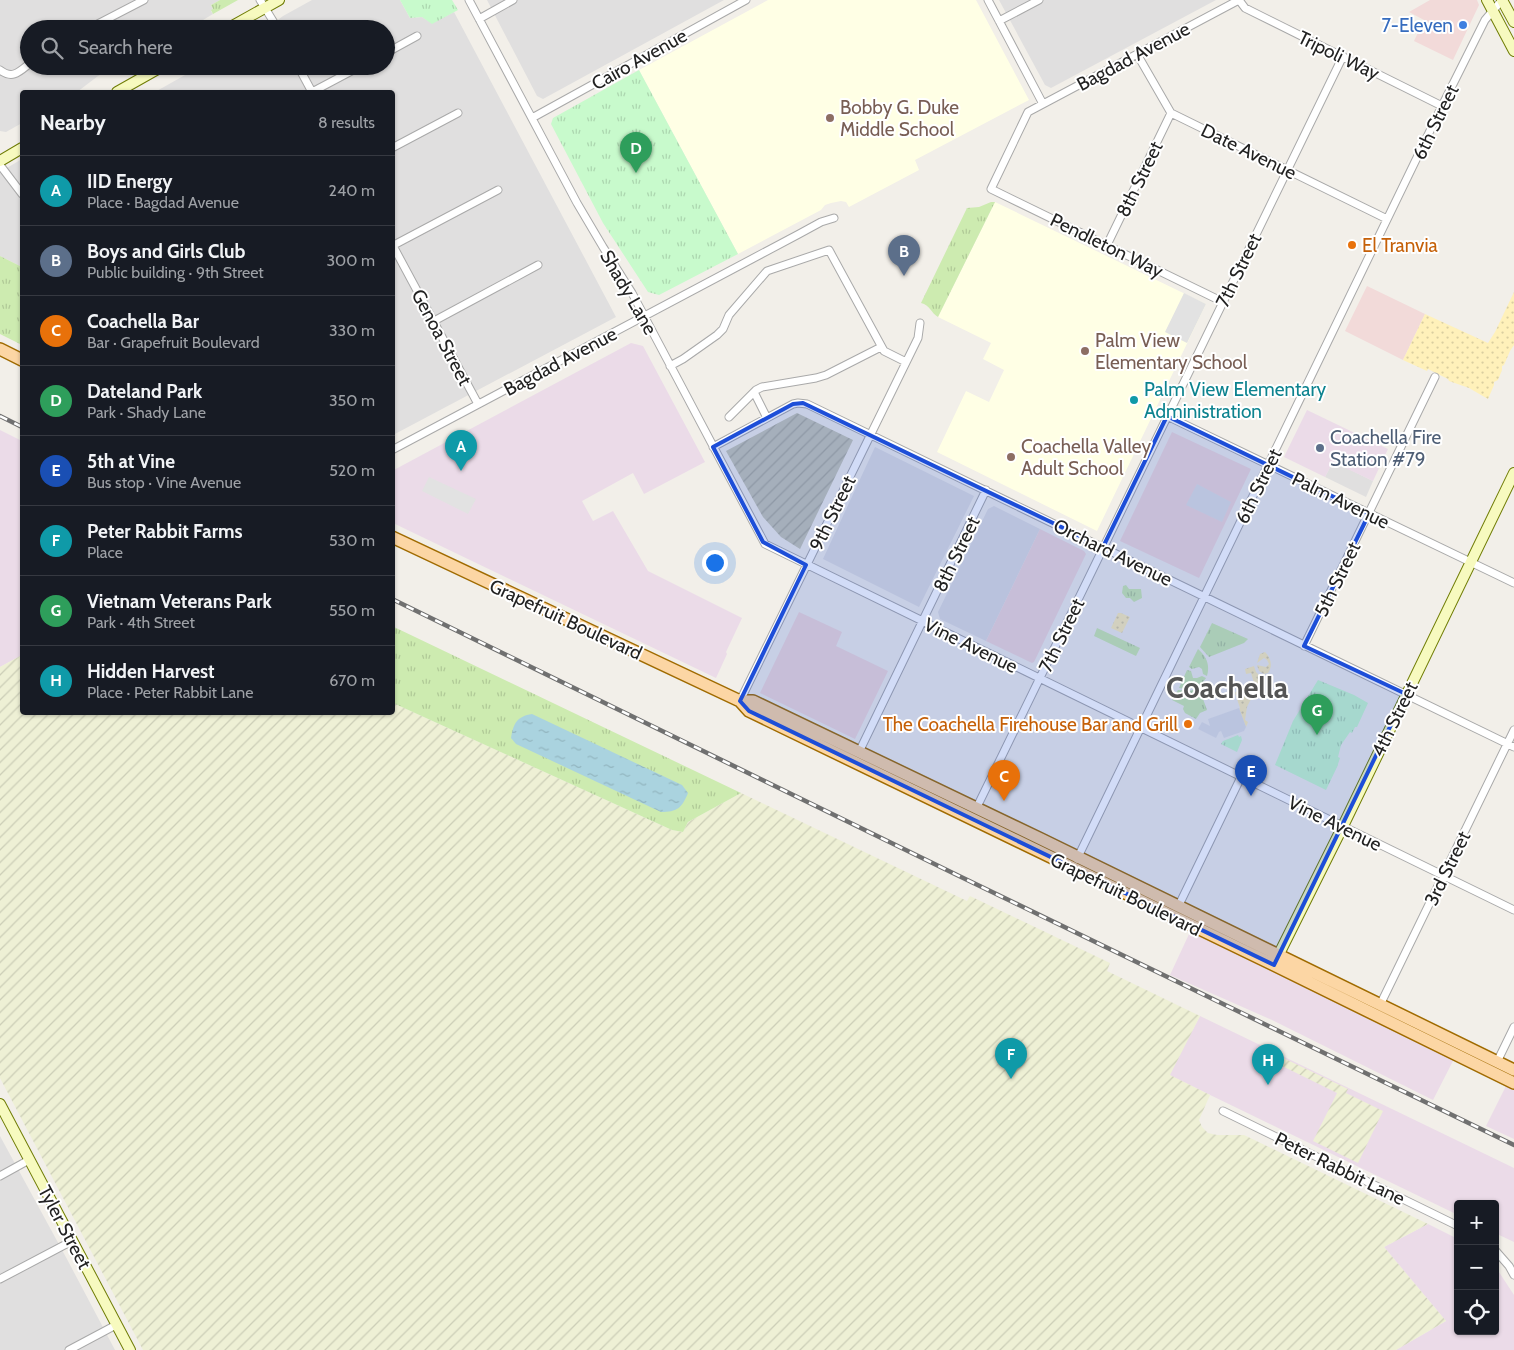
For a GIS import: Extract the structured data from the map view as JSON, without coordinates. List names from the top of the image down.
{
  "streets": {
    "main road": ["Grapefruit Boulevard"],
    "street": [
      "Tripoli Way",
      "Bagdad Avenue",
      "Cairo Avenue",
      "6th Street",
      "Date Avenue",
      "8th Street",
      "Pendleton Way",
      "7th Street",
      "Shady Lane",
      "Genoa Street",
      "Palm Avenue",
      "9th Street",
      "Orchard Avenue",
      "5th Street",
      "Vine Avenue",
      "4th Street",
      "3rd Street",
      "Peter Rabbit Lane",
      "Tyler Street"
    ]
  },
  "crossings": [
    ["Tripoli Way", "Bagdad Avenue"],
    ["Tripoli Way", "6th Street"],
    ["Tripoli Way", "7th Street"],
    ["Bagdad Avenue", "Pendleton Way"],
    ["Bagdad Avenue", "Shady Lane"],
    ["Bagdad Avenue", "Genoa Street"],
    ["Cairo Avenue", "Shady Lane"],
    ["6th Street", "Date Avenue"],
    ["6th Street", "Palm Avenue"],
    ["6th Street", "Orchard Avenue"],
    ["6th Street", "Grapefruit Boulevard"],
    ["6th Street", "Vine Avenue"],
    ["Date Avenue", "8th Street"],
    ["Date Avenue", "7th Street"],
    ["8th Street", "Pendleton Way"],
    ["8th Street", "Orchard Avenue"],
    ["8th Street", "Grapefruit Boulevard"],
    ["8th Street", "Vine Avenue"],
    ["Pendleton Way", "7th Street"],
    ["7th Street", "Palm Avenue"],
    ["7th Street", "Orchard Avenue"],
    ["7th Street", "Grapefruit Boulevard"],
    ["7th Street", "Vine Avenue"],
    ["Shady Lane", "9th Street"],
    ["Shady Lane", "Orchard Avenue"],
    ["Shady Lane", "Vine Avenue"],
    ["Palm Avenue", "5th Street"],
    ["Palm Avenue", "4th Street"],
    ["9th Street", "Orchard Avenue"],
    ["9th Street", "Grapefruit Boulevard"],
    ["9th Street", "Vine Avenue"],
    ["Orchard Avenue", "5th Street"],
    ["Orchard Avenue", "4th Street"],
    ["Orchard Avenue", "3rd Street"],
    ["Grapefruit Boulevard", "4th Street"],
    ["Grapefruit Boulevard", "3rd Street"],
    ["Vine Avenue", "4th Street"],
    ["Vine Avenue", "3rd Street"]
  ],
  "districts": ["Coachella"],
  "places": [
    "7-Eleven",
    "Bobby G. Duke Middle School",
    "El Tranvia",
    "Palm View Elementary School",
    "Palm View Elementary Administration",
    "Coachella Fire Station #79",
    "Coachella Valley Adult School",
    "The Coachella Firehouse Bar and Grill"
  ],
  "page": {
    "search": "Search here",
    "heading": ["Nearby", "8 results"],
    "pins": [
      "D",
      "B",
      "A",
      "G",
      "E",
      "C",
      "F",
      "H"
    ],
    "list": [
      {
        "mark": "A",
        "name": "IID Energy",
        "note": "Place · Bagdad Avenue",
        "value": "240 m"
      },
      {
        "mark": "B",
        "name": "Boys and Girls Club",
        "note": "Public building · 9th Street",
        "value": "300 m"
      },
      {
        "mark": "C",
        "name": "Coachella Bar",
        "note": "Bar · Grapefruit Boulevard",
        "value": "330 m"
      },
      {
        "mark": "D",
        "name": "Dateland Park",
        "note": "Park · Shady Lane",
        "value": "350 m"
      },
      {
        "mark": "E",
        "name": "5th at Vine",
        "note": "Bus stop · Vine Avenue",
        "value": "520 m"
      },
      {
        "mark": "F",
        "name": "Peter Rabbit Farms",
        "note": "Place",
        "value": "530 m"
      },
      {
        "mark": "G",
        "name": "Vietnam Veterans Park",
        "note": "Park · 4th Street",
        "value": "550 m"
      },
      {
        "mark": "H",
        "name": "Hidden Harvest",
        "note": "Place · Peter Rabbit Lane",
        "value": "670 m"
      }
    ],
    "map_buttons": ["+", "−"]
  }
}
